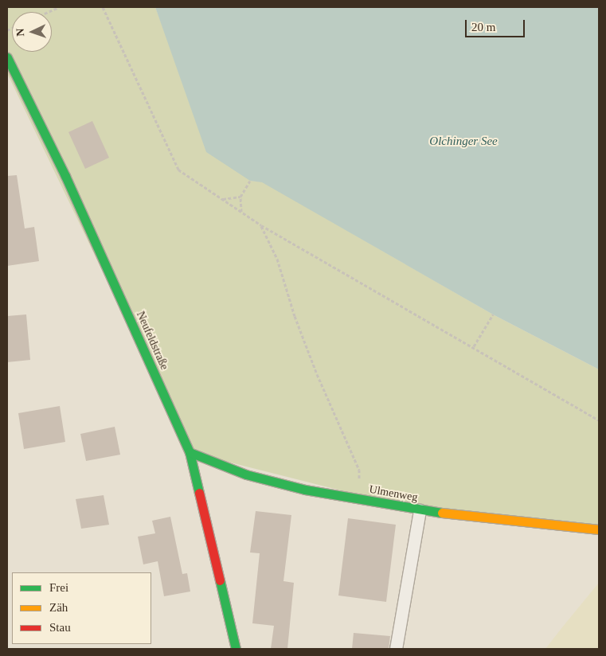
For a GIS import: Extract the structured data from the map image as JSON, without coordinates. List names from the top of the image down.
{
  "streets": {
    "street": ["Neufeldstraße", "Ulmenweg"]
  },
  "crossings": [
    ["Neufeldstraße", "Ulmenweg"]
  ],
  "water": ["Olchinger See"],
  "legend": ["Frei", "Zäh", "Stau"],
  "scale_bar": "20 m",
  "north": "left"
}
